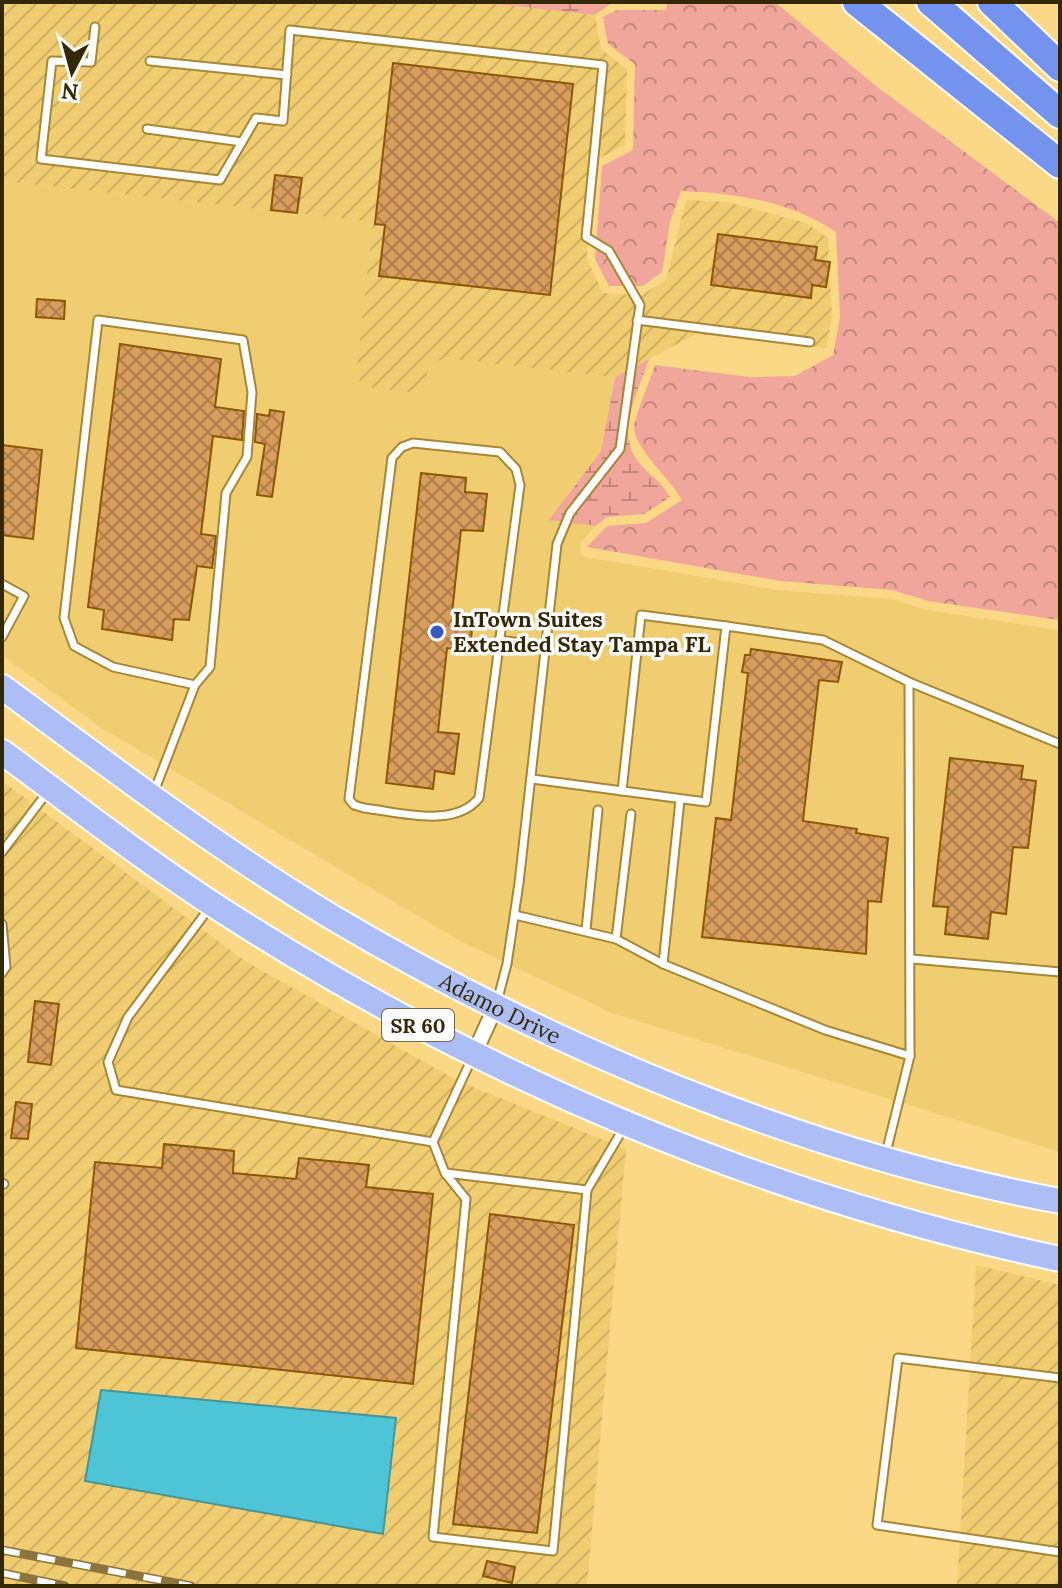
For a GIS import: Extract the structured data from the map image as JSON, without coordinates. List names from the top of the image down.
{
  "streets": {
    "main road": ["Adamo Drive", "SR 60"]
  },
  "places": ["InTown Suites Extended Stay Tampa FL"],
  "north": "bottom"
}
